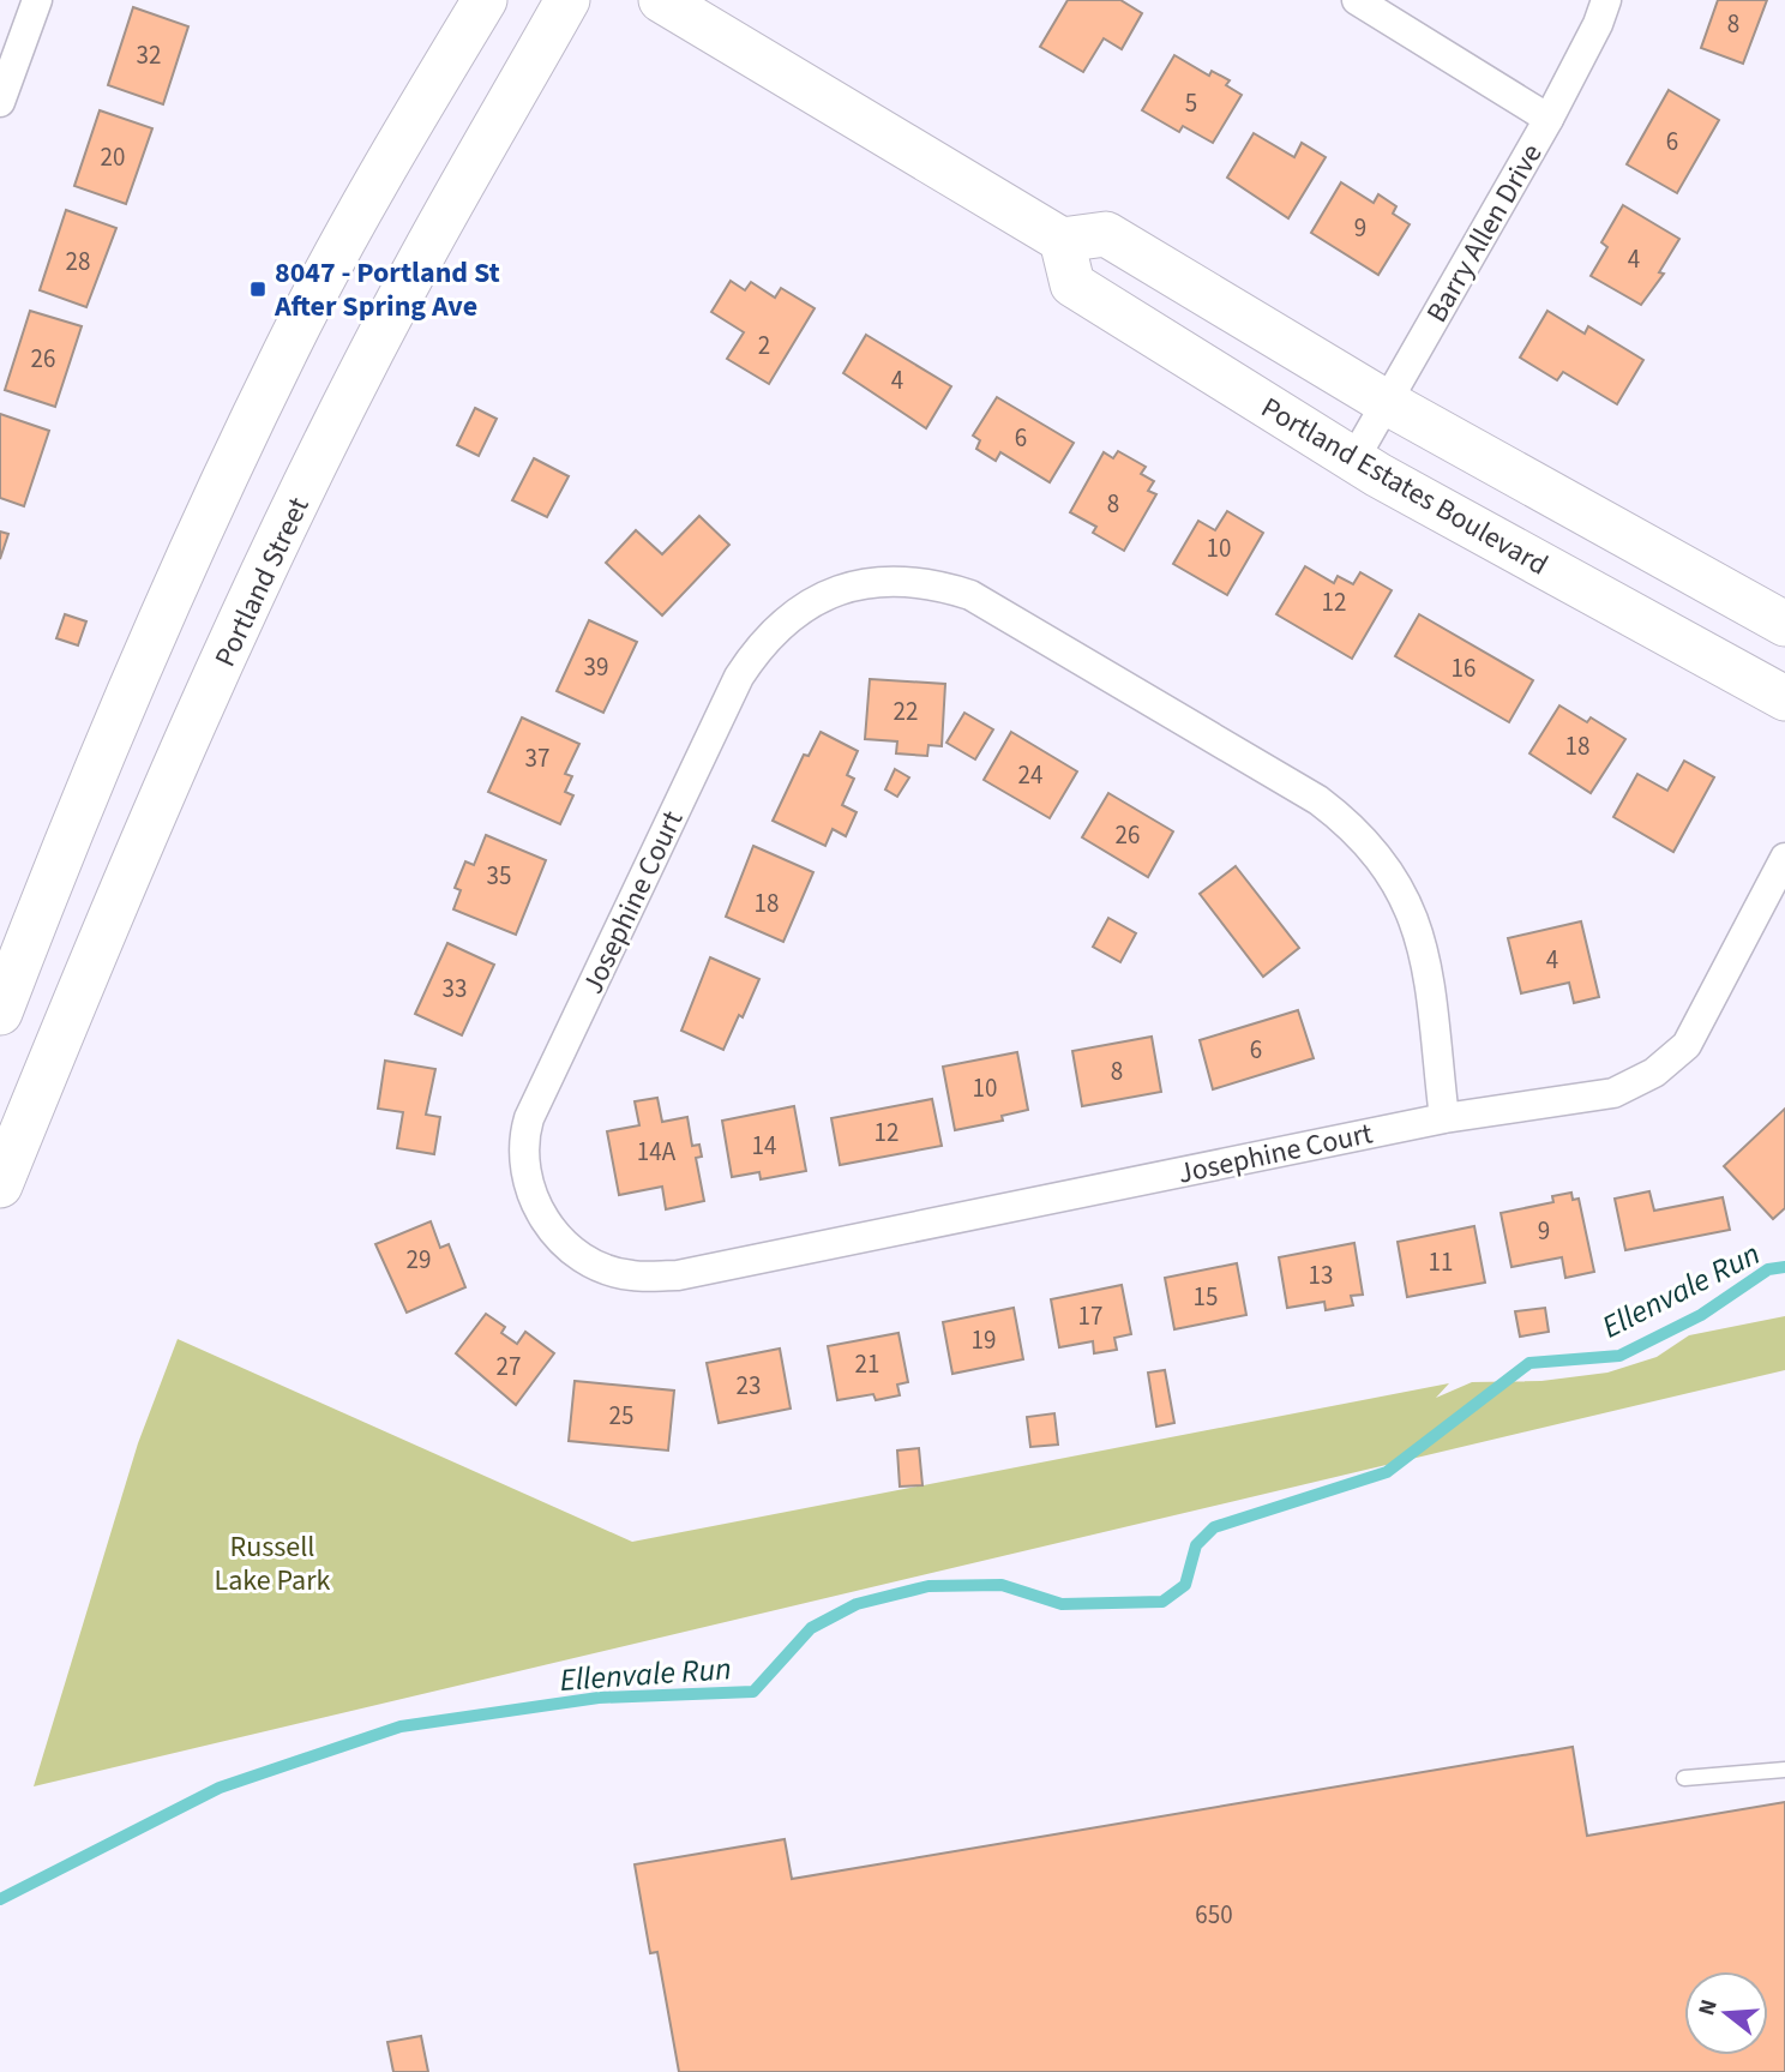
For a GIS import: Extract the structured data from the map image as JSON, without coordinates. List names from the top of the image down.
{
  "streets": {
    "main road": ["Portland Estates Boulevard", "Portland Street"],
    "street": ["Barry Allen Drive", "Josephine Court"]
  },
  "crossings": [
    ["Barry Allen Drive", "Portland Estates Boulevard"]
  ],
  "water": ["Ellenvale Run"],
  "parks": ["Russell Lake Park"],
  "places": {
    "transit": ["8047 - Portland St After Spring Ave"]
  },
  "house_numbers": [
    "8",
    "32",
    "5",
    "6",
    "20",
    "9",
    "4",
    "28",
    "2",
    "26",
    "4",
    "6",
    "8",
    "10",
    "12",
    "39",
    "16",
    "22",
    "18",
    "37",
    "24",
    "26",
    "35",
    "18",
    "4",
    "33",
    "6",
    "8",
    "10",
    "12",
    "14",
    "14A",
    "9",
    "29",
    "11",
    "13",
    "15",
    "17",
    "19",
    "21",
    "27",
    "23",
    "25",
    "650"
  ],
  "north": "left"
}
